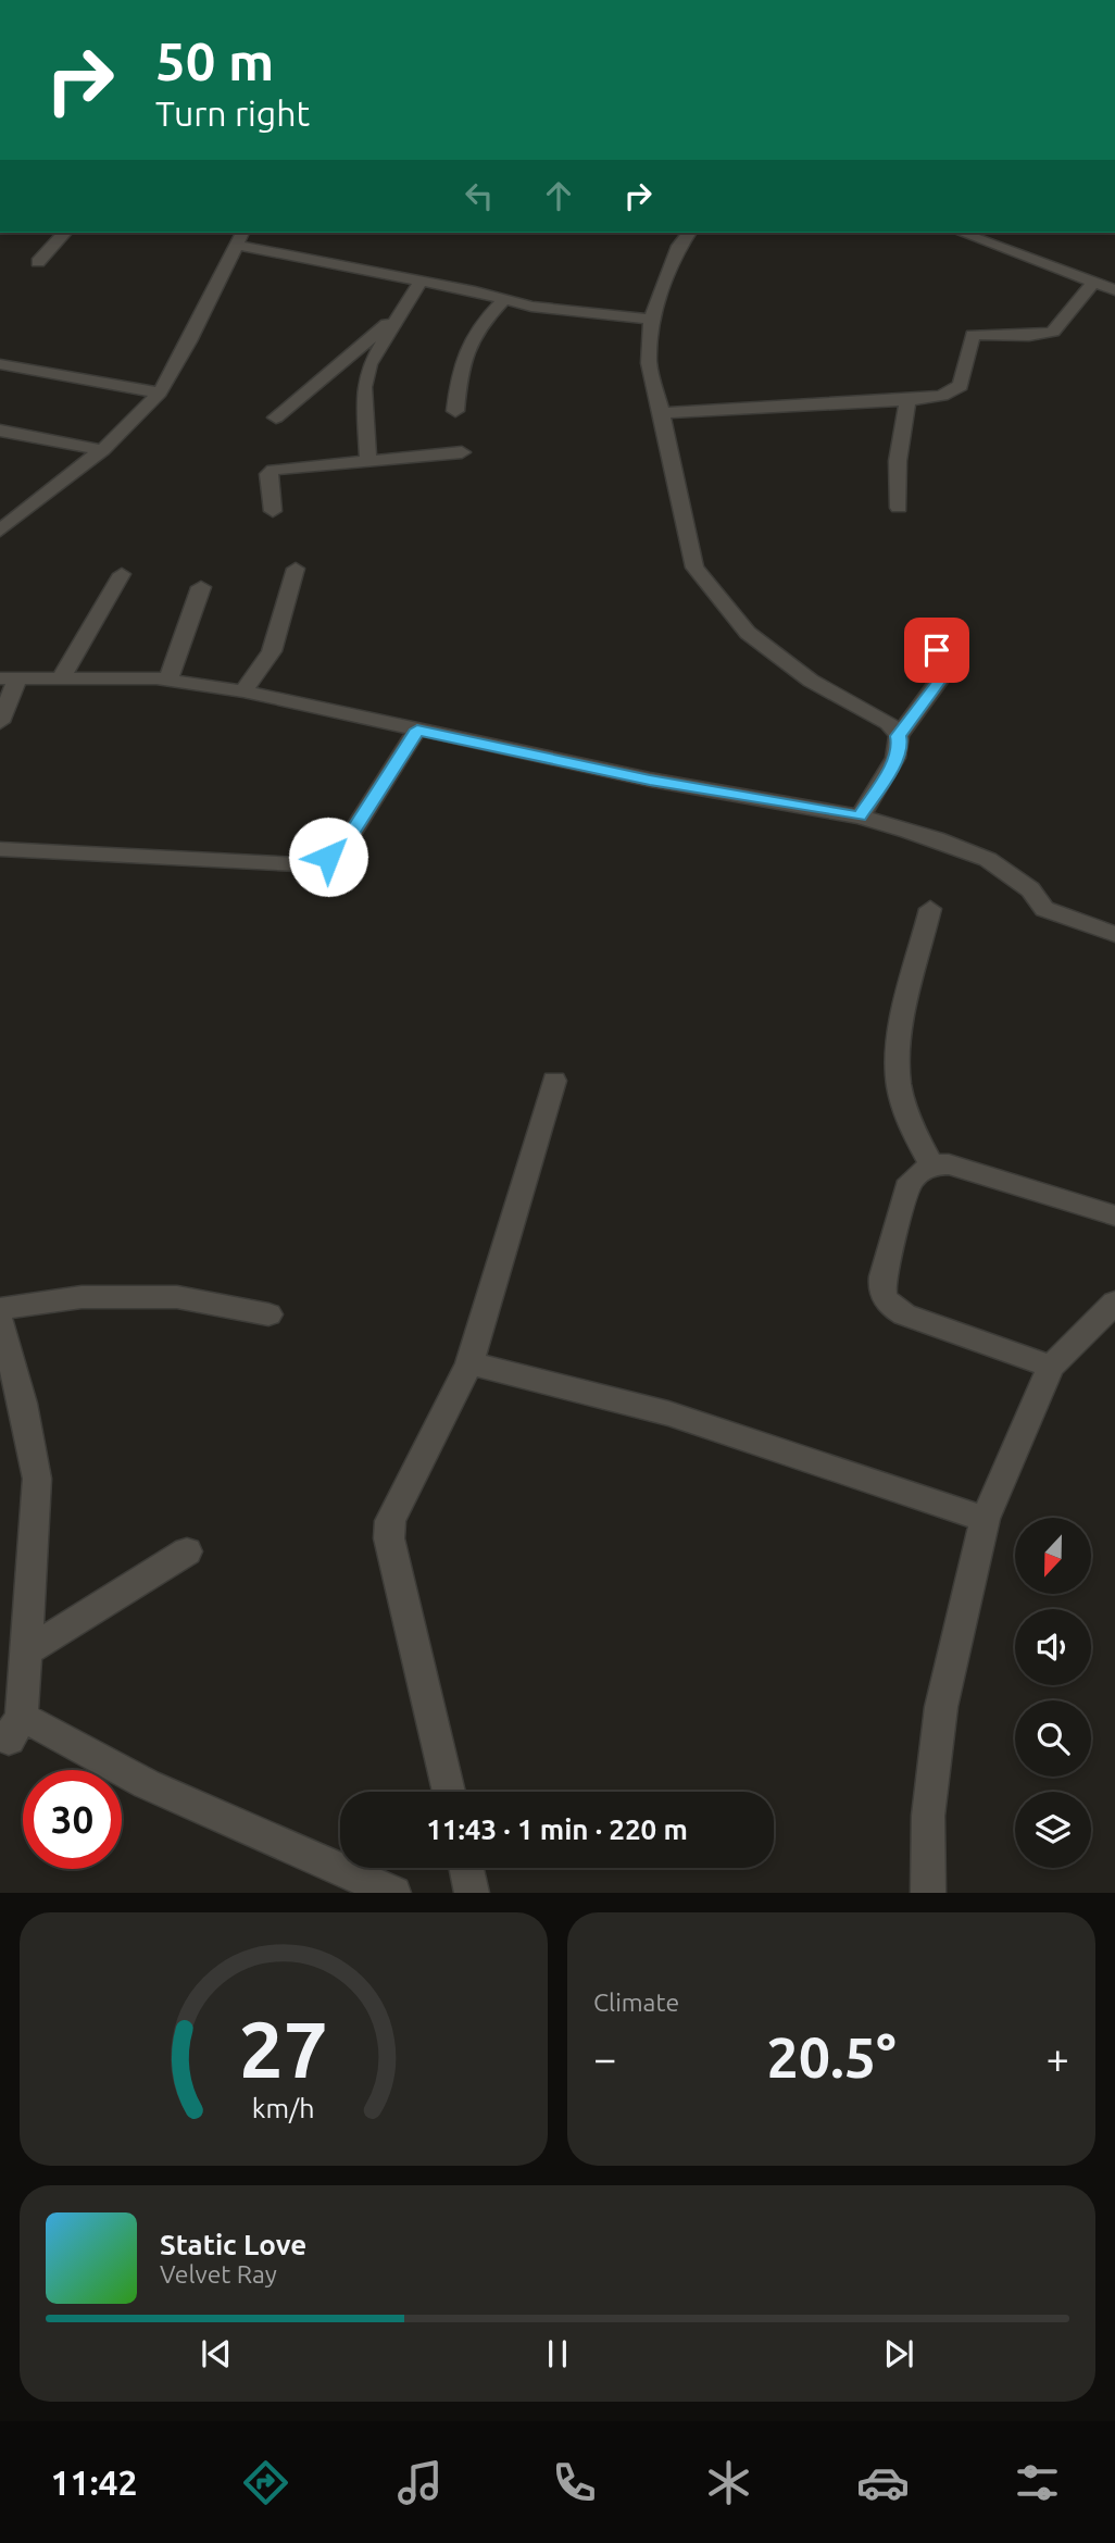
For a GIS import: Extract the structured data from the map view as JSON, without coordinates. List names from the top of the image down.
{
  "north": "bottom",
  "page": {
    "turn": ["50 m", "Turn right"],
    "limit": "30",
    "trip": "11:43 · 1 min · 220 m",
    "tile": "Climate",
    "heat": ["−", "20.5°", "+"],
    "song": ["Static Love", "Velvet Ray"],
    "tabs": "11:42",
    "gauge": ["27", "km/h"]
  }
}
